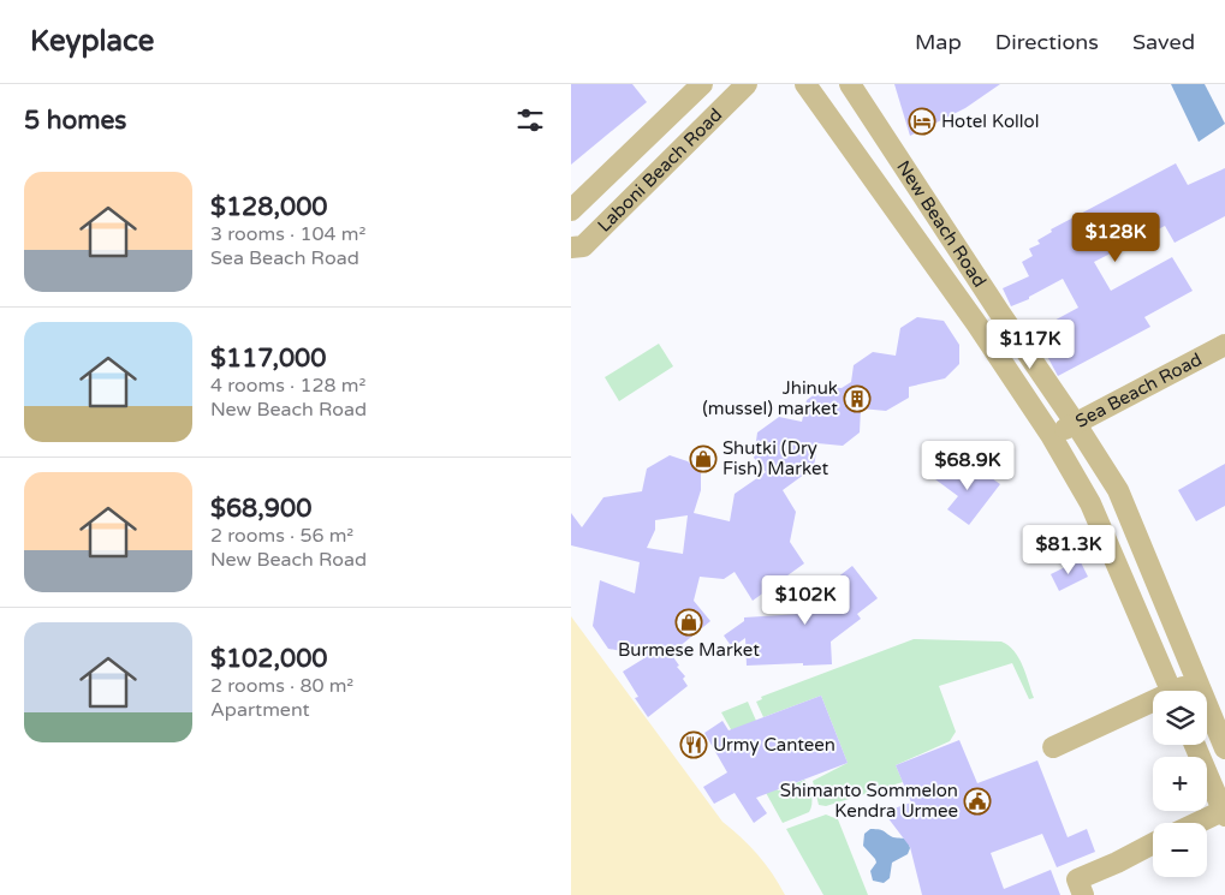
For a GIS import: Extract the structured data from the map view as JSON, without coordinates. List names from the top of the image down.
{
  "streets": {
    "street": ["Laboni Beach Road", "New Beach Road", "Sea Beach Road"]
  },
  "crossings": [
    ["New Beach Road", "Sea Beach Road"]
  ],
  "places": {
    "hotel": ["Hotel Kollol"],
    "building": ["Jhinuk (mussel) market"],
    "shop": ["Shutki (Dry Fish) Market", "Burmese Market"],
    "restaurant": ["Urmy Canteen"],
    "public building": ["Shimanto Sommelon Kendra Urmee"]
  },
  "page": {
    "header": "Keyplace",
    "nav": ["Map", "Directions", "Saved"],
    "heading": "5 homes",
    "list": [
      {
        "name": "$128,000",
        "note": "3 rooms · 104 m² · Sea Beach Road"
      },
      {
        "name": "$117,000",
        "note": "4 rooms · 128 m² · New Beach Road"
      },
      {
        "name": "$68,900",
        "note": "2 rooms · 56 m² · New Beach Road"
      },
      {
        "name": "$102,000",
        "note": "2 rooms · 80 m² · Apartment"
      }
    ],
    "price": [
      "$128K",
      "$117K",
      "$68.9K",
      "$81.3K",
      "$102K"
    ],
    "map_buttons": ["+", "−"]
  }
}
